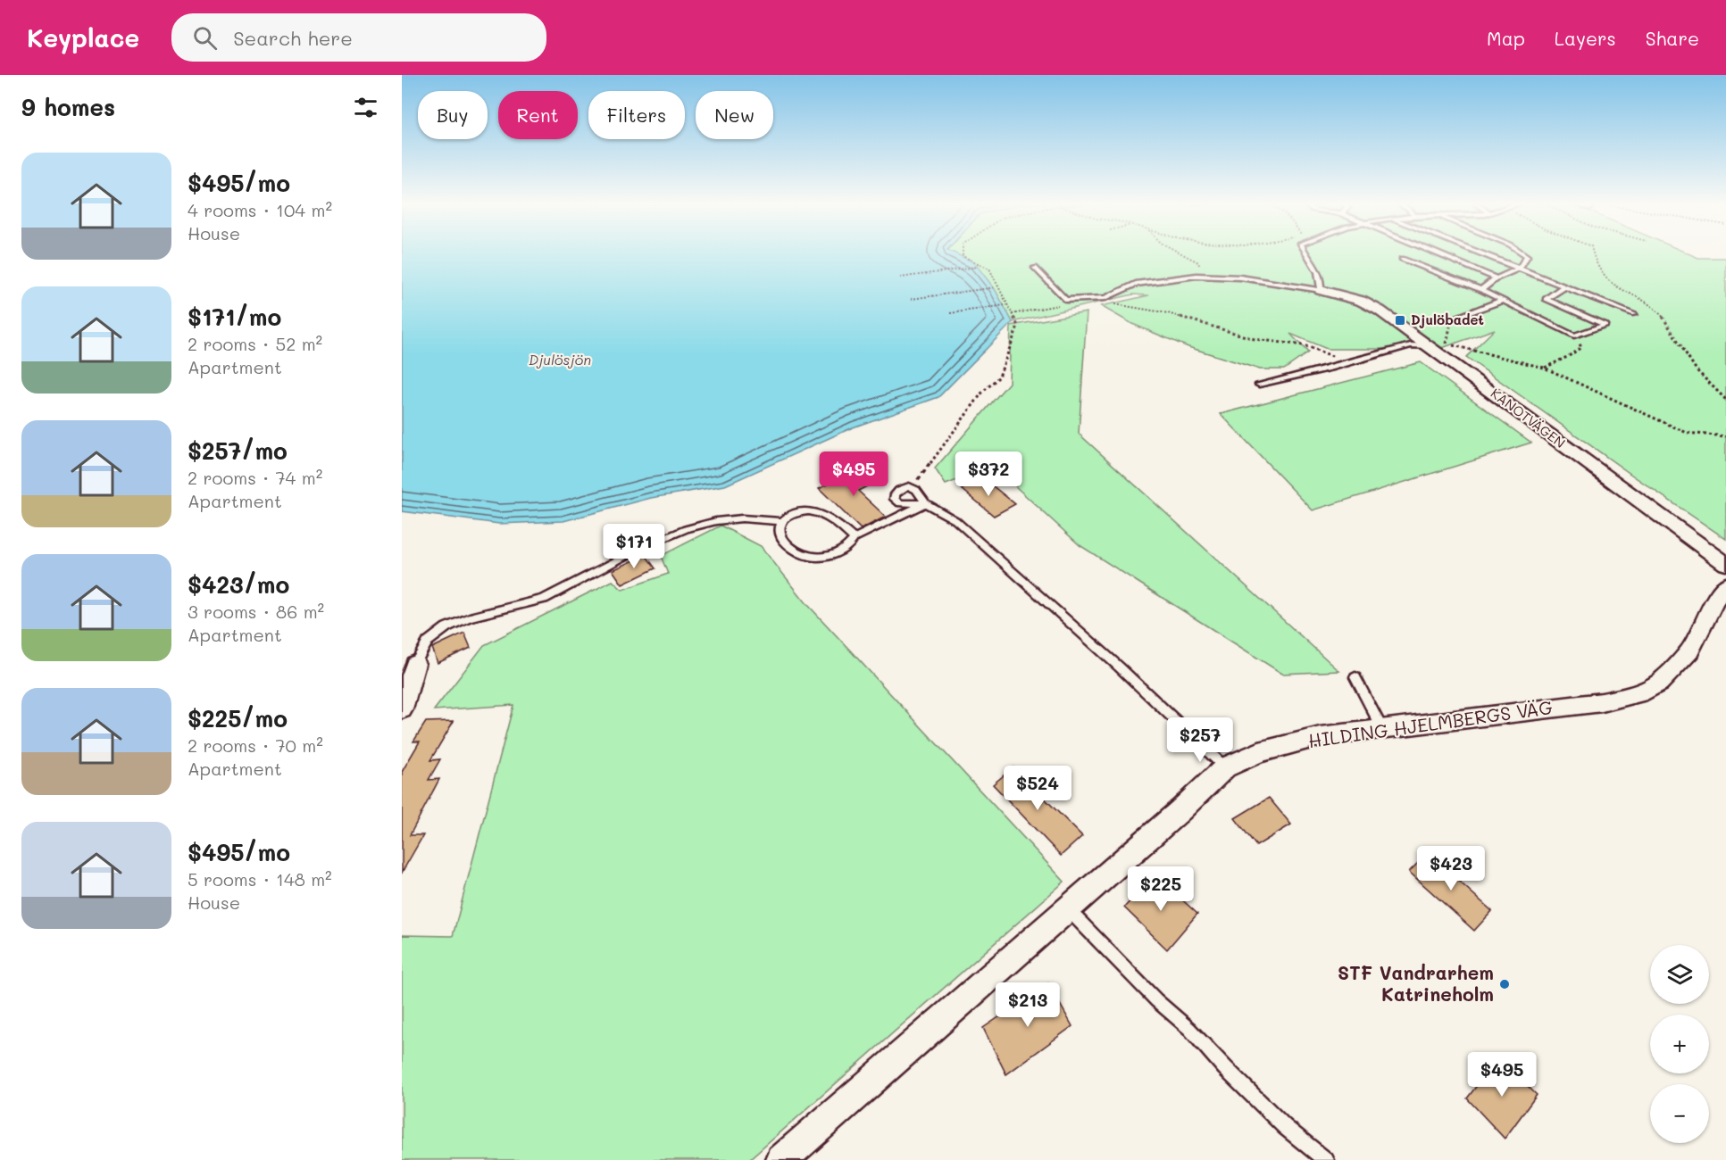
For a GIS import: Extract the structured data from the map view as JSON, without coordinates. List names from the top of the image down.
{
  "streets": {
    "street": ["KANOTVÄGEN", "HILDING HJELMBERGS VÄG"]
  },
  "water": ["Djulösjön"],
  "places": {
    "transit": ["Djulöbadet"],
    "other": ["STF Vandrarhem Katrineholm"]
  },
  "page": {
    "header": "Keyplace",
    "search": "Search here",
    "nav": ["Map", "Layers", "Share"],
    "heading": "9 homes",
    "chip": [
      "Buy",
      "Rent",
      "Filters",
      "New"
    ],
    "list": [
      {
        "name": "$495/mo",
        "note": "4 rooms · 104 m² · House"
      },
      {
        "name": "$171/mo",
        "note": "2 rooms · 52 m² · Apartment"
      },
      {
        "name": "$257/mo",
        "note": "2 rooms · 74 m² · Apartment"
      },
      {
        "name": "$423/mo",
        "note": "3 rooms · 86 m² · Apartment"
      },
      {
        "name": "$225/mo",
        "note": "2 rooms · 70 m² · Apartment"
      },
      {
        "name": "$495/mo",
        "note": "5 rooms · 148 m² · House"
      }
    ],
    "price": [
      "$495",
      "$372",
      "$171",
      "$257",
      "$524",
      "$423",
      "$225",
      "$213",
      "$495"
    ],
    "map_buttons": ["+", "−"]
  }
}
